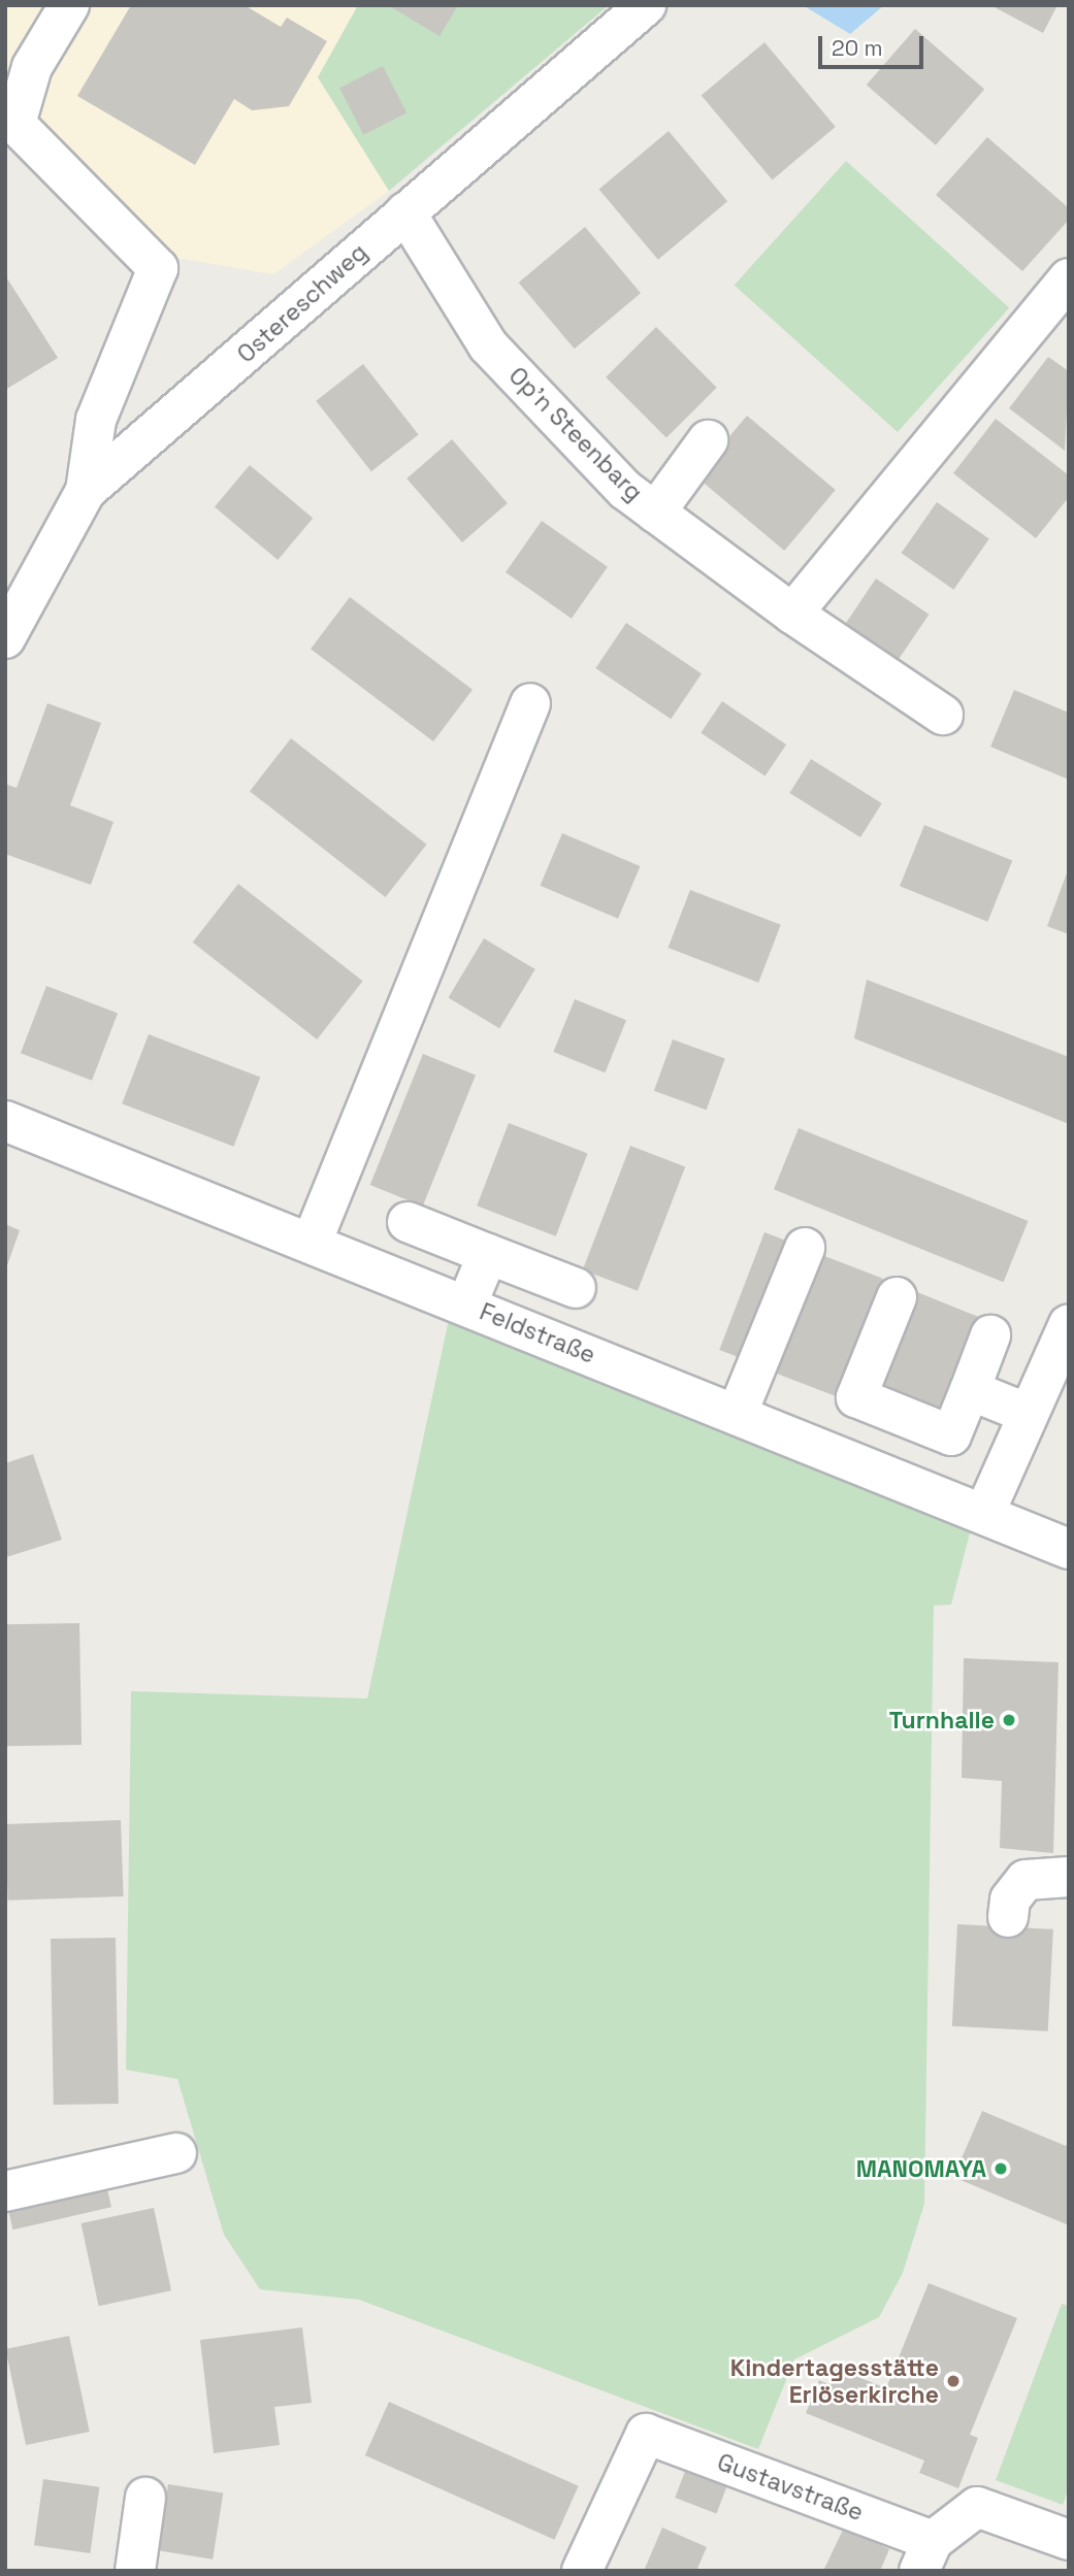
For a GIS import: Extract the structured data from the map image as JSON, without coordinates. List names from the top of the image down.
{
  "streets": {
    "street": [
      "Ostereschweg",
      "Op'n Steenbarg",
      "Feldstraße",
      "Gustavstraße"
    ]
  },
  "crossings": [
    ["Ostereschweg", "Op'n Steenbarg"]
  ],
  "places": ["Turnhalle", "MANOMAYA", "Kindertagesstätte Erlöserkirche"],
  "scale_bar": "20 m"
}
